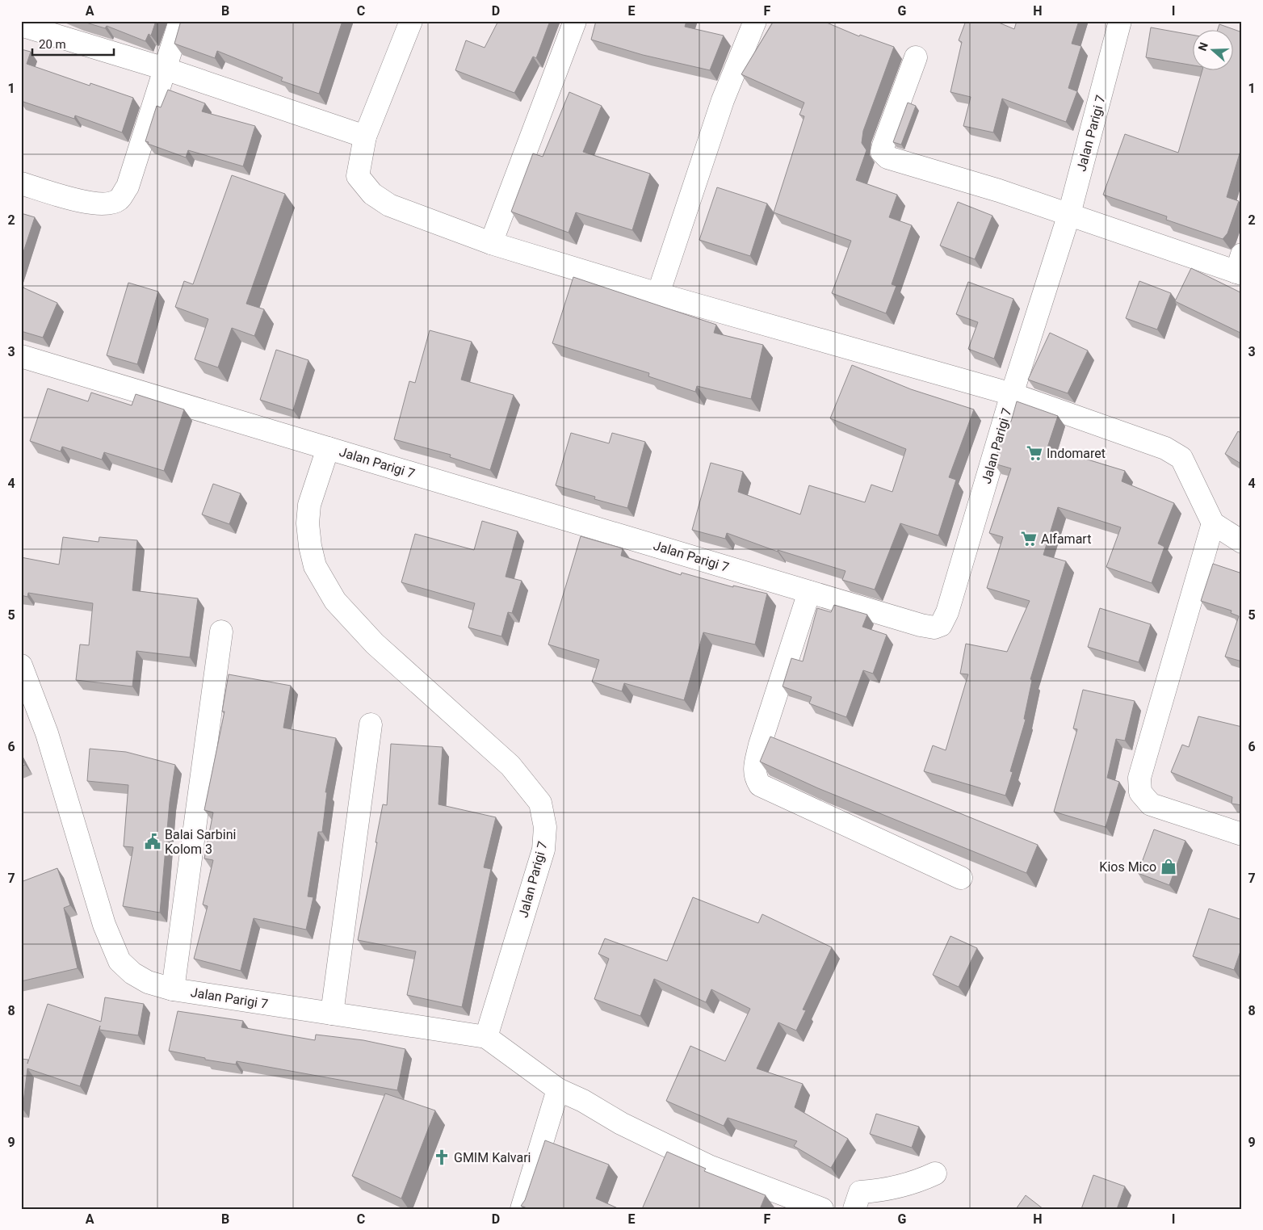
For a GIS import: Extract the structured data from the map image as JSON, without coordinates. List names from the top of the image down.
{
  "streets": {
    "street": ["Jalan Parigi 7"]
  },
  "places": {
    "supermarket": ["Indomaret", "Alfamart"],
    "public building": ["Balai Sarbini Kolom 3"],
    "shop": ["Kios Mico"],
    "church": ["GMIM Kalvari"]
  },
  "scale_bar": "20 m",
  "north": "left",
  "grid": {
    "columns": [
      "A",
      "B",
      "C",
      "D",
      "E",
      "F",
      "G",
      "H",
      "I"
    ],
    "rows": [
      "1",
      "2",
      "3",
      "4",
      "5",
      "6",
      "7",
      "8",
      "9"
    ]
  }
}
